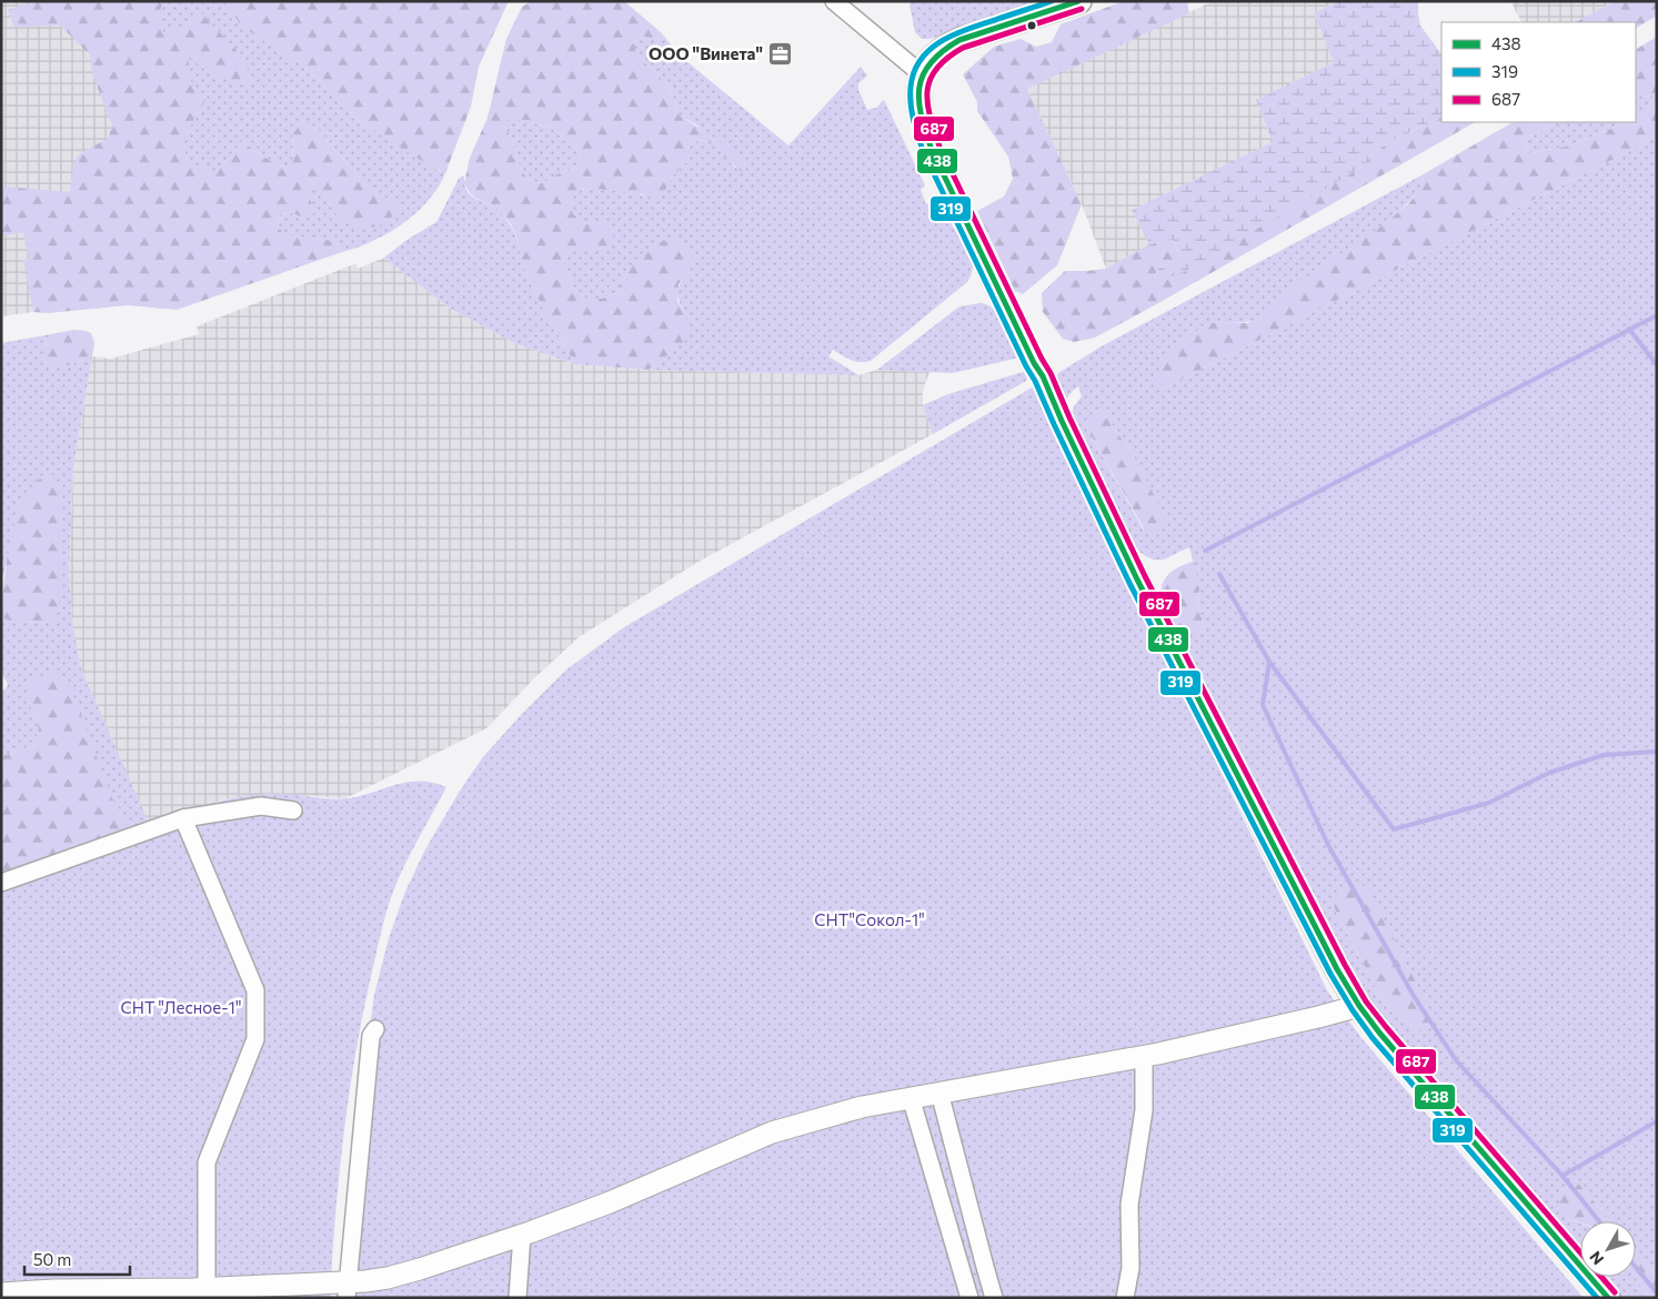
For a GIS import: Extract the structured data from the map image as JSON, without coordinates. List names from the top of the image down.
{
  "parks": ["СНТ\"Сокол-1\"", "СНТ \"Лесное-1\""],
  "places": {
    "office": ["ООО \"Винета\""]
  },
  "lines": ["transit line 438", "transit line 319", "transit line 687"],
  "legend": ["438", "319", "687"],
  "scale_bar": "50 m",
  "north": "bottom left"
}
